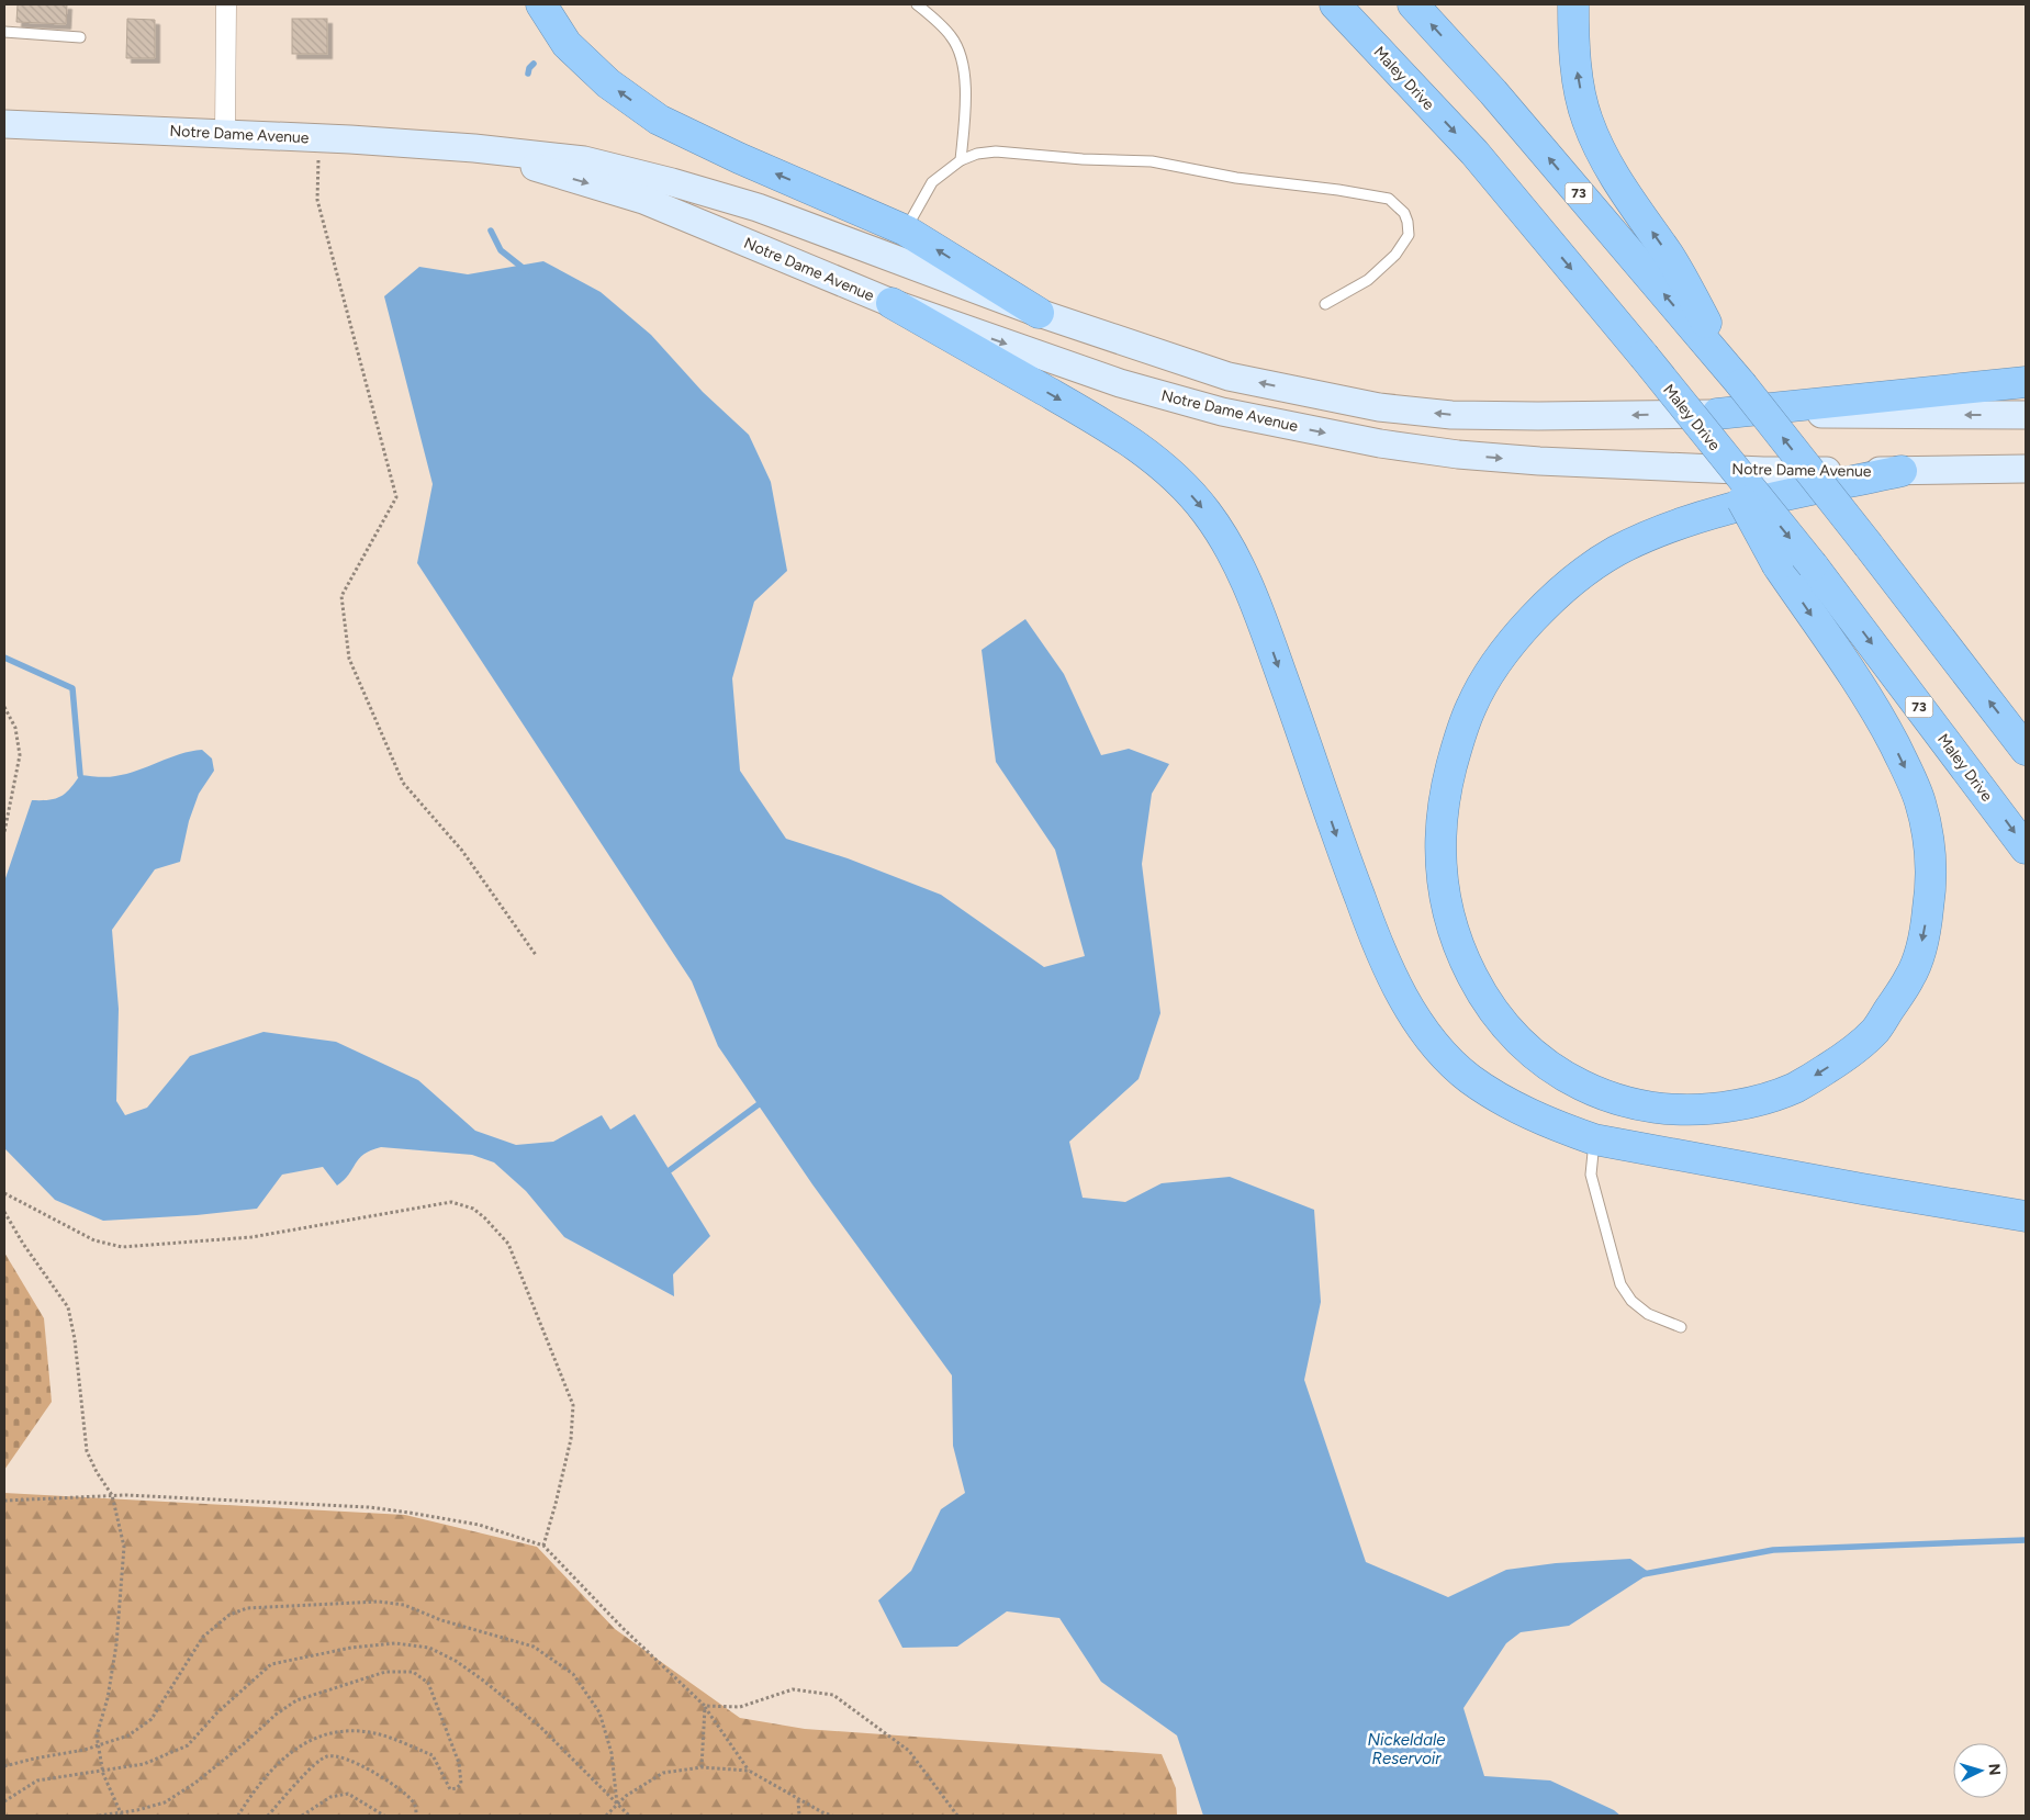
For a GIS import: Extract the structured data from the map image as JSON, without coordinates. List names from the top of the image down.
{
  "streets": {
    "highway": ["Maley Drive", "73"],
    "main road": ["Notre Dame Avenue"]
  },
  "crossings": [
    ["Maley Drive", "Notre Dame Avenue"]
  ],
  "water": ["Nickeldale Reservoir"],
  "north": "right"
}
